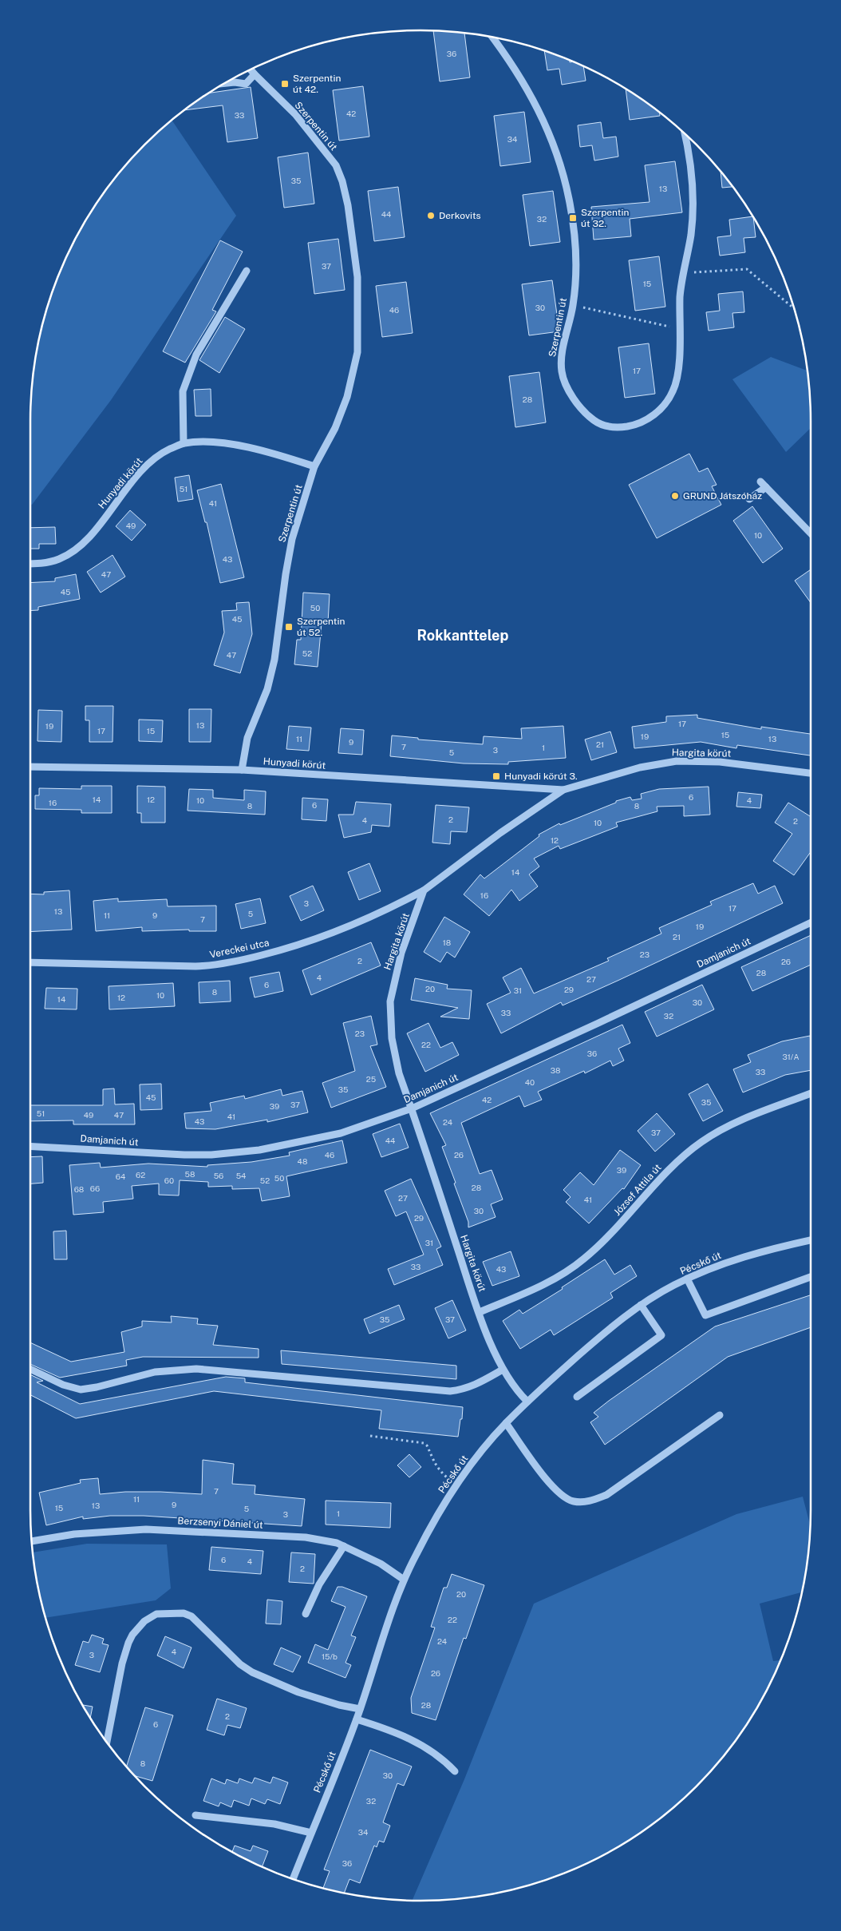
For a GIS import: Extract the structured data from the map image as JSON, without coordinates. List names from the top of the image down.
{
  "streets": {
    "street": [
      "Szerpentin út",
      "Hunyadi körút",
      "Hargita körút",
      "Vereckei utca",
      "Damjanich út",
      "József Attila út",
      "Pécskő út",
      "Berzsenyi Dániel út"
    ]
  },
  "crossings": [
    ["Szerpentin út", "Hunyadi körút"],
    ["Hunyadi körút", "Hargita körút"],
    ["Hargita körút", "Vereckei utca"],
    ["Hargita körút", "Damjanich út"],
    ["Hargita körút", "József Attila út"],
    ["Hargita körút", "Pécskő út"],
    ["Pécskő út", "Berzsenyi Dániel út"]
  ],
  "districts": ["Rokkanttelep"],
  "places": {
    "transit": [
      "Szerpentin út 42.",
      "Szerpentin út 32.",
      "Szerpentin út 52.",
      "Hunyadi körút 3."
    ],
    "other": ["Derkovits", "GRUND Játszóház"]
  },
  "house_numbers": [
    "36",
    "42",
    "33",
    "34",
    "35",
    "13",
    "44",
    "32",
    "37",
    "15",
    "30",
    "46",
    "17",
    "28",
    "51",
    "41",
    "49",
    "10",
    "43",
    "47",
    "45",
    "50",
    "45",
    "52",
    "47",
    "17",
    "13",
    "19",
    "17",
    "15",
    "15",
    "19",
    "11",
    "13",
    "9",
    "21",
    "7",
    "1",
    "3",
    "5",
    "6",
    "14",
    "12",
    "10",
    "4",
    "16",
    "6",
    "8",
    "8",
    "2",
    "4",
    "2",
    "10",
    "12",
    "14",
    "16",
    "3",
    "17",
    "13",
    "5",
    "11",
    "9",
    "7",
    "19",
    "21",
    "18",
    "23",
    "2",
    "26",
    "28",
    "4",
    "27",
    "6",
    "20",
    "29",
    "31",
    "8",
    "10",
    "12",
    "14",
    "30",
    "33",
    "32",
    "23",
    "22",
    "36",
    "31/A",
    "38",
    "33",
    "25",
    "40",
    "35",
    "45",
    "42",
    "35",
    "37",
    "39",
    "51",
    "49",
    "47",
    "41",
    "43",
    "24",
    "37",
    "44",
    "46",
    "26",
    "48",
    "39",
    "58",
    "62",
    "56",
    "54",
    "64",
    "50",
    "60",
    "52",
    "28",
    "66",
    "68",
    "27",
    "41",
    "30",
    "29",
    "31",
    "33",
    "43",
    "35",
    "37",
    "7",
    "11",
    "9",
    "13",
    "15",
    "5",
    "1",
    "3",
    "6",
    "4",
    "2",
    "20",
    "22",
    "24",
    "4",
    "3",
    "15/b",
    "26",
    "28",
    "2",
    "6",
    "8",
    "30",
    "32",
    "34",
    "36"
  ]
}
